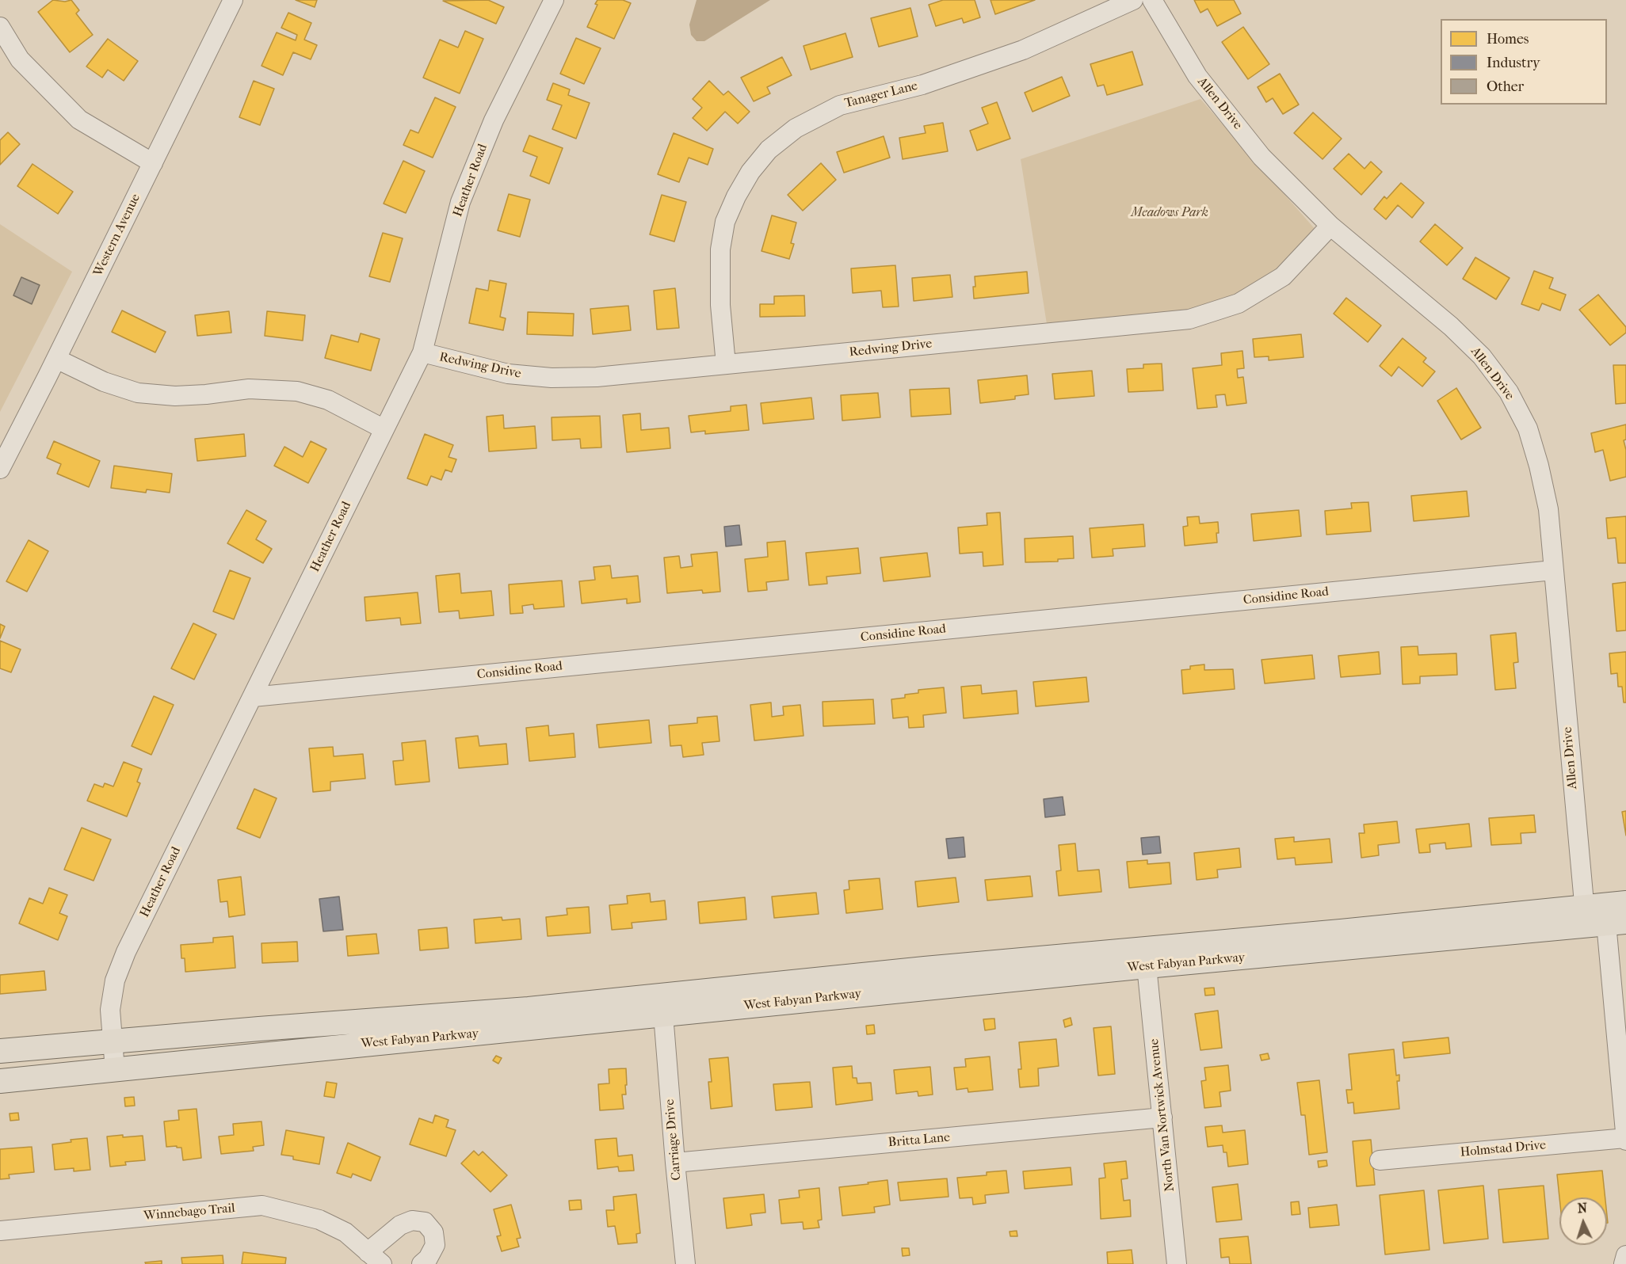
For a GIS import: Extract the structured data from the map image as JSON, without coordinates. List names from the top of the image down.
{
  "streets": {
    "main road": ["West Fabyan Parkway"],
    "street": [
      "Tanager Lane",
      "Allen Drive",
      "Heather Road",
      "Western Avenue",
      "Redwing Drive",
      "Considine Road",
      "North Van Nortwick Avenue",
      "Carriage Drive",
      "Britta Lane",
      "Holmstad Drive",
      "Winnebago Trail"
    ]
  },
  "crossings": [
    ["Tanager Lane", "Redwing Drive"],
    ["Allen Drive", "Redwing Drive"],
    ["Allen Drive", "Considine Road"],
    ["Allen Drive", "West Fabyan Parkway"],
    ["Allen Drive", "Holmstad Drive"],
    ["Heather Road", "Redwing Drive"],
    ["Heather Road", "Considine Road"],
    ["Heather Road", "West Fabyan Parkway"],
    ["West Fabyan Parkway", "North Van Nortwick Avenue"],
    ["West Fabyan Parkway", "Carriage Drive"],
    ["North Van Nortwick Avenue", "Britta Lane"],
    ["Carriage Drive", "Britta Lane"]
  ],
  "parks": ["Meadows Park"],
  "legend": ["Homes", "Industry", "Other"],
  "north": "top"
}
